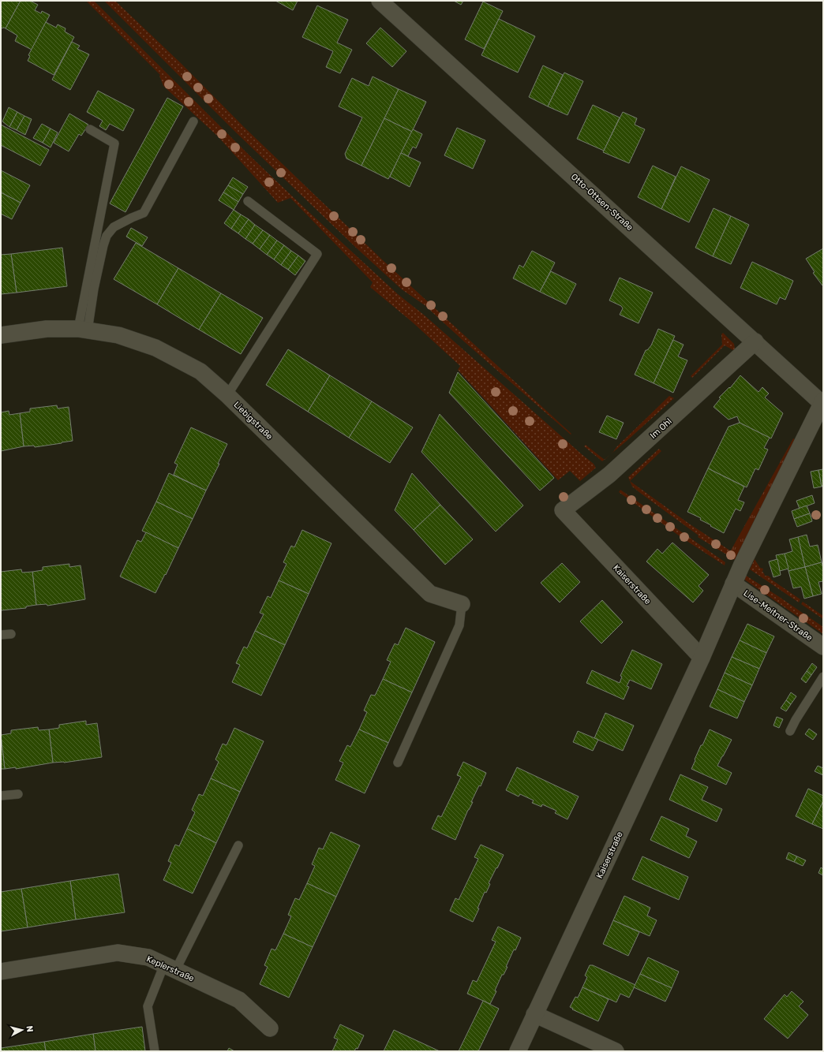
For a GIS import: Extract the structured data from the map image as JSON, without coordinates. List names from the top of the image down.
{
  "streets": {
    "street": [
      "Otto-Ottsen-Straße",
      "Liebigstraße",
      "Im Ohl",
      "Kaiserstraße",
      "Lise-Meitner-Straße",
      "Keplerstraße"
    ]
  },
  "crossings": [
    ["Otto-Ottsen-Straße", "Im Ohl"],
    ["Otto-Ottsen-Straße", "Kaiserstraße"],
    ["Im Ohl", "Kaiserstraße"],
    ["Kaiserstraße", "Lise-Meitner-Straße"]
  ],
  "north": "right"
}
